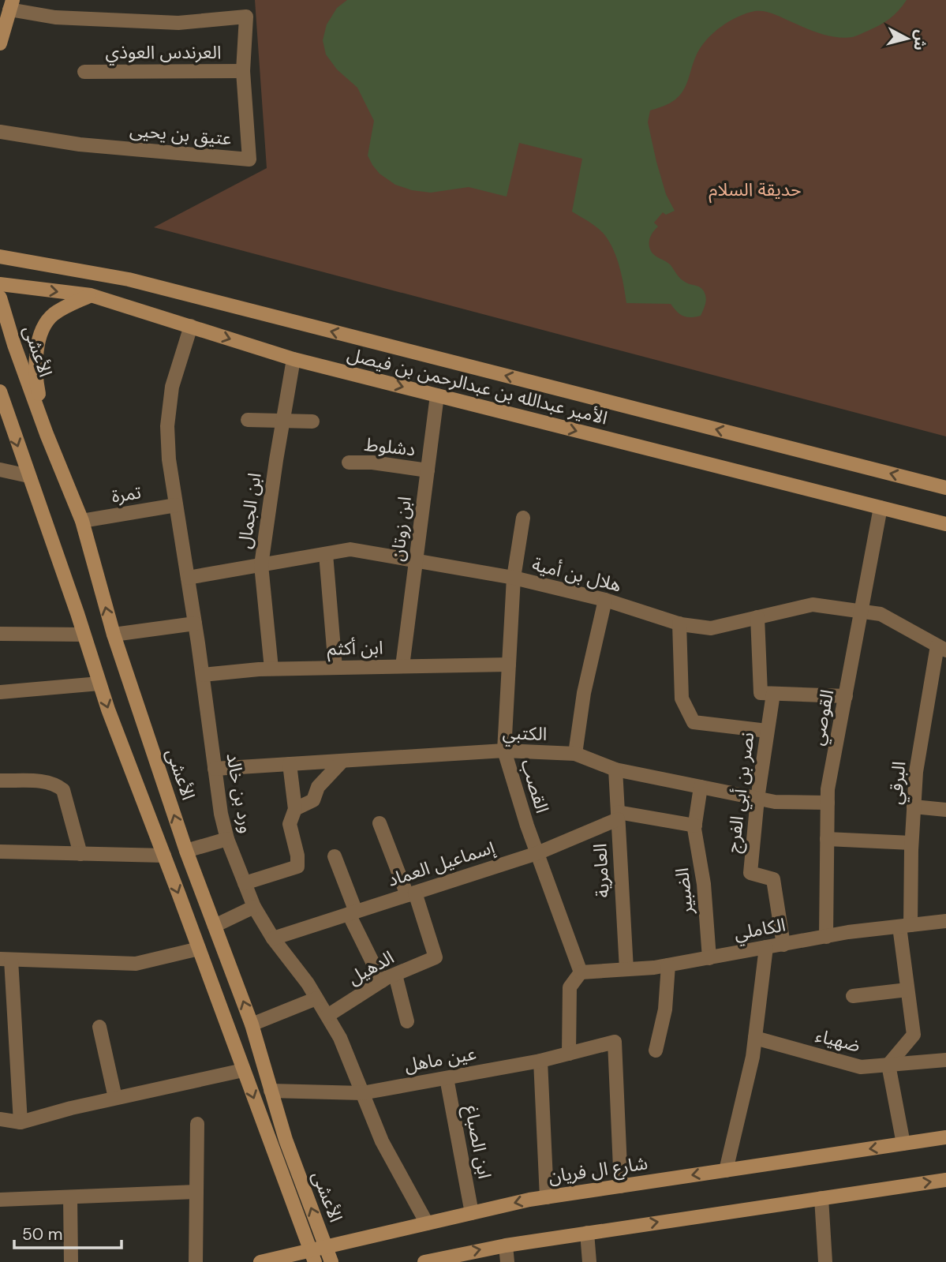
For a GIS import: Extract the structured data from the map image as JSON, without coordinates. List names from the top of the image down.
{
  "streets": {
    "main road": ["الأعشى", "الأمير عبدالله بن عبدالرحمن بن فيصل", "شارع ال فريان"],
    "street": [
      "العرندس العوذي",
      "عتيق بن يحيى",
      "دشلوط",
      "تمرة",
      "ابن الجمال",
      "ابن زوتان",
      "هلال بن أمية",
      "ابن أكثم",
      "القوصي",
      "الكتبي",
      "البرقي",
      "القصب",
      "نصر بن أبي الفرج",
      "ورد بن خالد",
      "إسماعيل العماد",
      "العامرية",
      "الضبير",
      "الكاملي",
      "الدهيل",
      "ضهياء",
      "عين ماهل",
      "ابن الصباغ"
    ]
  },
  "crossings": [
    ["العرندس العوذي", "عتيق بن يحيى"],
    ["الأعشى", "تمرة"],
    ["الأعشى", "عين ماهل"],
    ["الأعشى", "شارع ال فريان"],
    ["الأمير عبدالله بن عبدالرحمن بن فيصل", "ابن الجمال"],
    ["الأمير عبدالله بن عبدالرحمن بن فيصل", "ابن زوتان"],
    ["الأمير عبدالله بن عبدالرحمن بن فيصل", "القوصي"],
    ["الأمير عبدالله بن عبدالرحمن بن فيصل", "ورد بن خالد"],
    ["دشلوط", "ابن زوتان"],
    ["تمرة", "ورد بن خالد"],
    ["ابن الجمال", "هلال بن أمية"],
    ["ابن الجمال", "ابن أكثم"],
    ["ابن زوتان", "هلال بن أمية"],
    ["ابن زوتان", "ابن أكثم"],
    ["هلال بن أمية", "القوصي"],
    ["هلال بن أمية", "البرقي"],
    ["هلال بن أمية", "القصب"],
    ["هلال بن أمية", "ورد بن خالد"],
    ["ابن أكثم", "القصب"],
    ["ابن أكثم", "ورد بن خالد"],
    ["القوصي", "الكتبي"],
    ["القوصي", "الكاملي"],
    ["الكتبي", "القصب"],
    ["الكتبي", "نصر بن أبي الفرج"],
    ["الكتبي", "ورد بن خالد"],
    ["الكتبي", "العامرية"],
    ["الكتبي", "الضبير"],
    ["البرقي", "الكاملي"],
    ["البرقي", "ضهياء"],
    ["القصب", "إسماعيل العماد"],
    ["القصب", "الكاملي"],
    ["نصر بن أبي الفرج", "الكاملي"],
    ["ورد بن خالد", "إسماعيل العماد"],
    ["ورد بن خالد", "الدهيل"],
    ["ورد بن خالد", "عين ماهل"],
    ["ورد بن خالد", "شارع ال فريان"],
    ["إسماعيل العماد", "العامرية"],
    ["إسماعيل العماد", "الدهيل"],
    ["العامرية", "الكاملي"],
    ["الضبير", "الكاملي"],
    ["عين ماهل", "ابن الصباغ"],
    ["عين ماهل", "شارع ال فريان"],
    ["ابن الصباغ", "شارع ال فريان"]
  ],
  "parks": ["حديقة السلام"],
  "scale_bar": "50 m",
  "north": "right"
}
